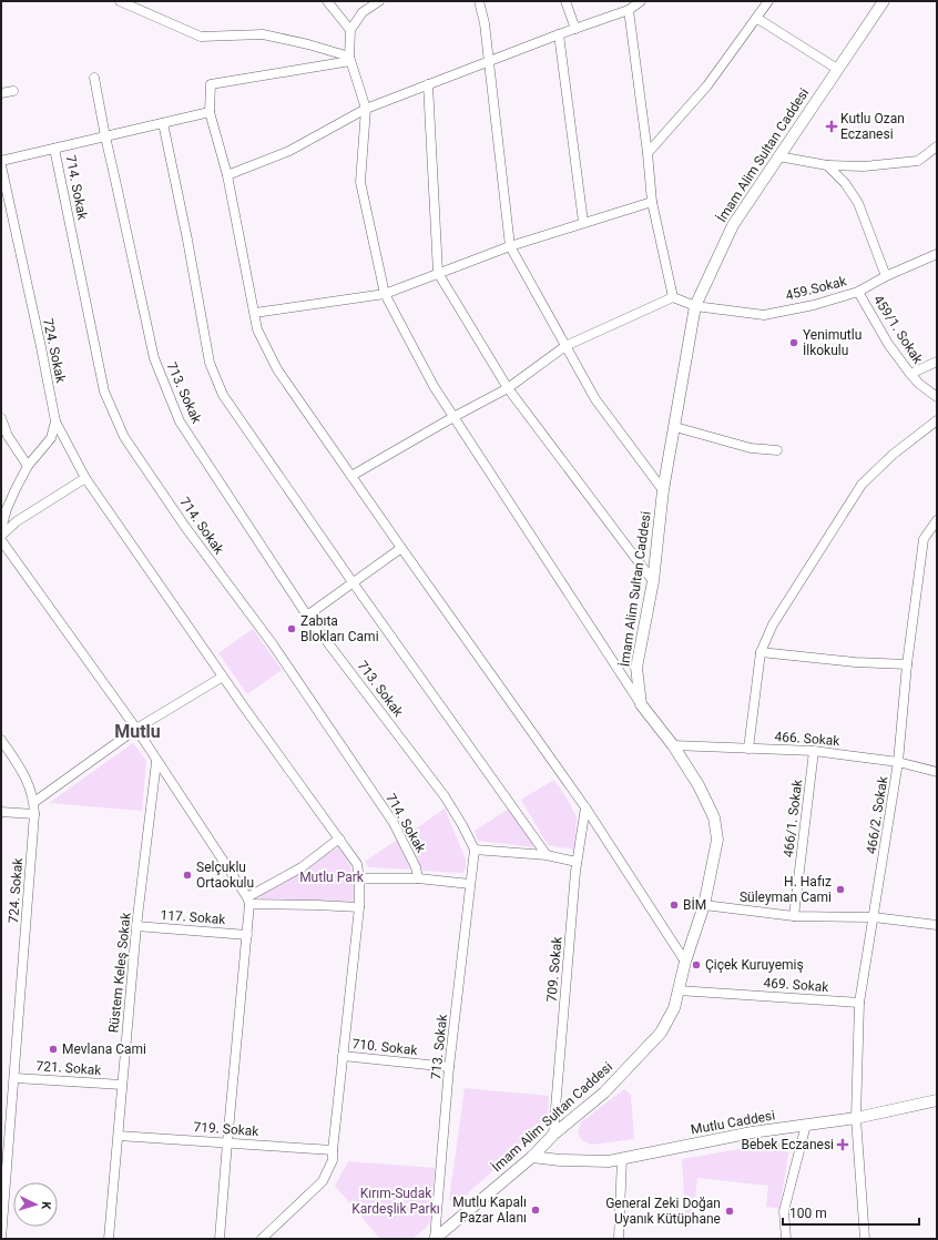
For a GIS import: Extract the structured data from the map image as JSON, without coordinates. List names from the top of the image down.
{
  "streets": {
    "street": [
      "İmam Alim Sultan Caddesi",
      "714. Sokak",
      "459.Sokak",
      "459/1. Sokak",
      "724. Sokak",
      "713. Sokak",
      "466. Sokak",
      "466/2. Sokak",
      "466/1. Sokak",
      "117. Sokak",
      "709. Sokak",
      "Rüstem Keleş Sokak",
      "469. Sokak",
      "710. Sokak",
      "721. Sokak",
      "Mutlu Caddesi",
      "719. Sokak"
    ]
  },
  "crossings": [
    ["İmam Alim Sultan Caddesi", "459.Sokak"],
    ["İmam Alim Sultan Caddesi", "713. Sokak"],
    ["İmam Alim Sultan Caddesi", "466. Sokak"],
    ["İmam Alim Sultan Caddesi", "709. Sokak"],
    ["İmam Alim Sultan Caddesi", "469. Sokak"],
    ["İmam Alim Sultan Caddesi", "Mutlu Caddesi"],
    ["459.Sokak", "459/1. Sokak"],
    ["724. Sokak", "721. Sokak"],
    ["713. Sokak", "710. Sokak"],
    ["466. Sokak", "466/2. Sokak"],
    ["466. Sokak", "466/1. Sokak"],
    ["466/2. Sokak", "469. Sokak"],
    ["466/2. Sokak", "Mutlu Caddesi"],
    ["117. Sokak", "Rüstem Keleş Sokak"],
    ["Rüstem Keleş Sokak", "721. Sokak"],
    ["Rüstem Keleş Sokak", "719. Sokak"]
  ],
  "districts": ["Mutlu"],
  "parks": ["Mutlu Park", "Kırım-Sudak Kardeşlik Parkı"],
  "places": {
    "health": ["Kutlu Ozan Eczanesi", "Bebek Eczanesi"],
    "other": [
      "Yenimutlu İlkokulu",
      "Zabıta Blokları Cami",
      "Selçuklu Ortaokulu",
      "H. Hafız Süleyman Cami",
      "BİM",
      "Çiçek Kuruyemiş",
      "Mevlana Cami",
      "Mutlu Kapalı Pazar Alanı",
      "General Zeki Doğan Uyanık Kütüphane"
    ]
  },
  "scale_bar": "100 m",
  "north": "right"
}
